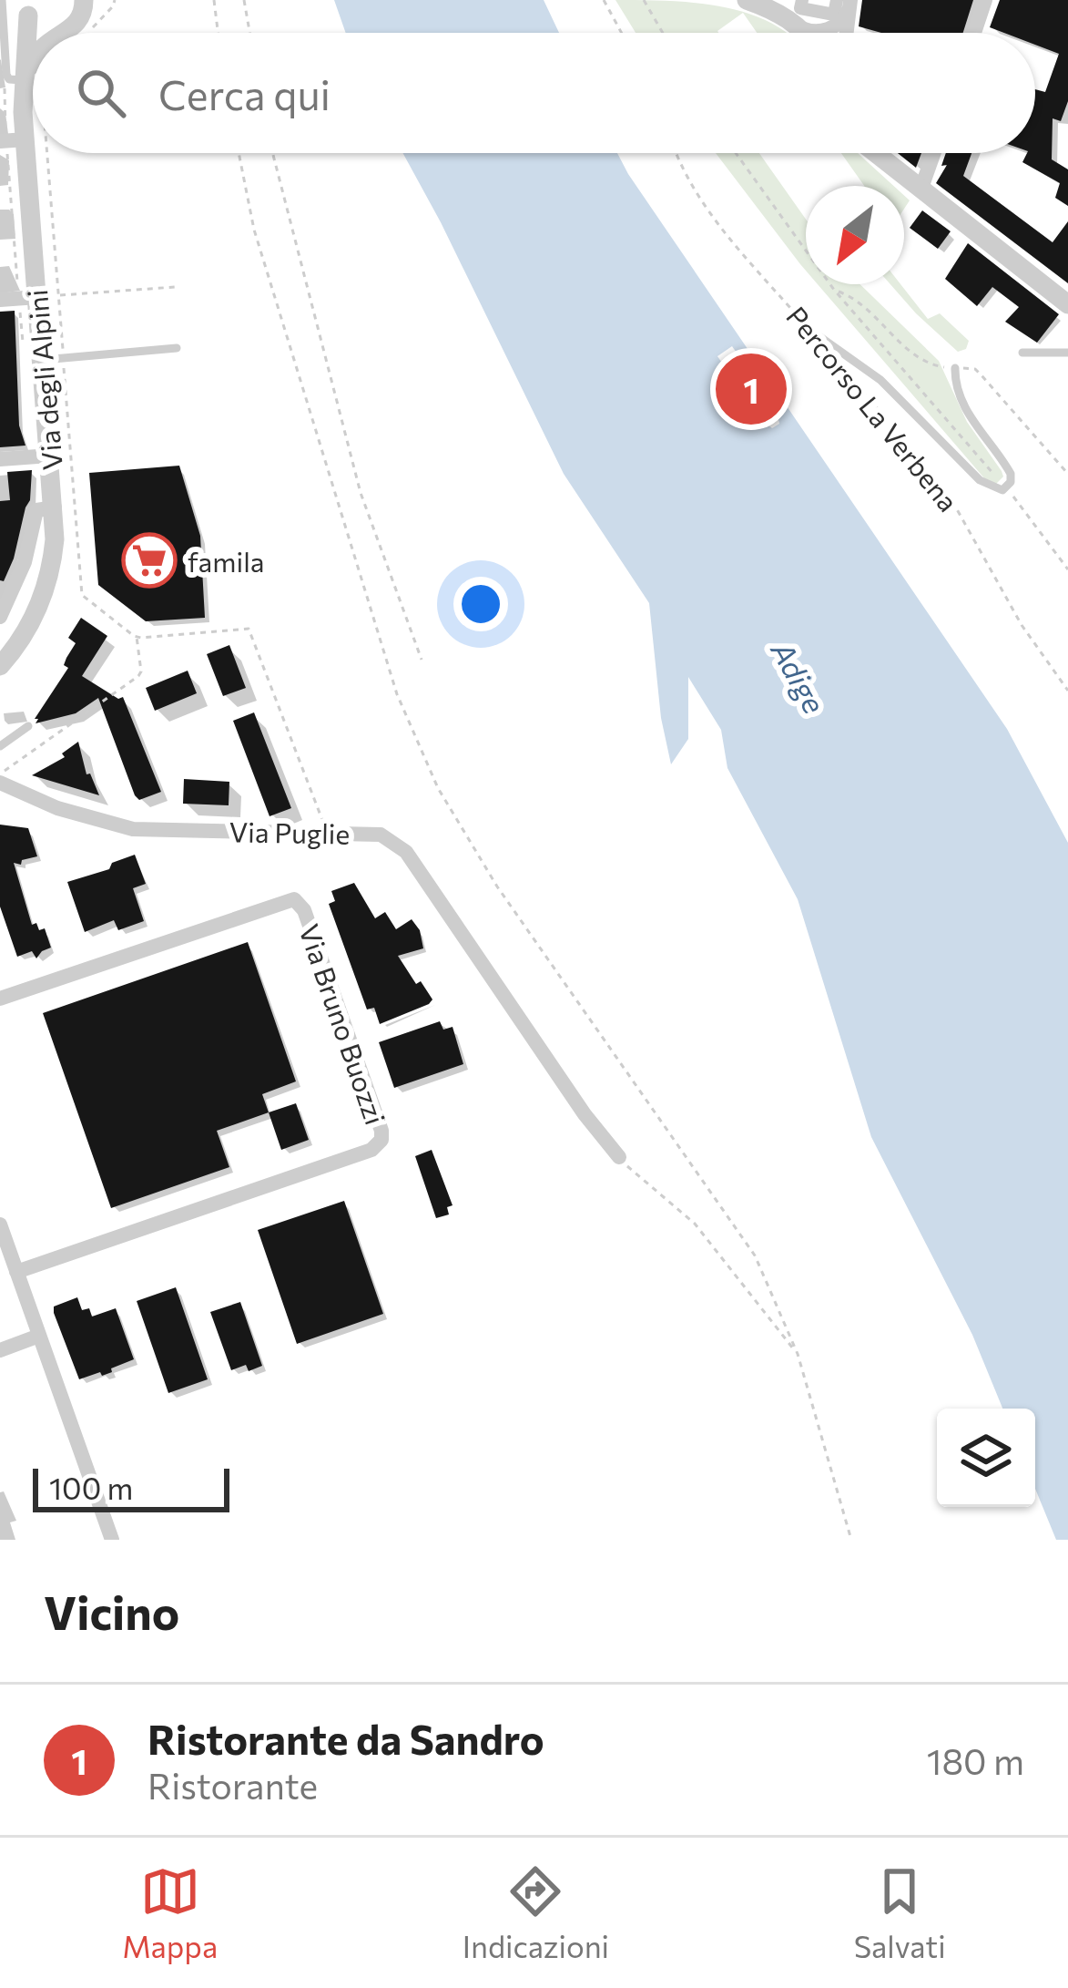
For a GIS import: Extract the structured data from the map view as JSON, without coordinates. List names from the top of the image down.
{
  "streets": {
    "street": ["Via degli Alpini", "Via Puglie", "Via Bruno Buozzi"],
    "path": ["Percorso La Verbena"]
  },
  "water": ["Adige"],
  "places": {
    "supermarket": ["famila"]
  },
  "scale_bar": "100 m",
  "north": "bottom left",
  "page": {
    "search": "Cerca qui",
    "pins": "1",
    "scale": "100 m",
    "heading": "Vicino",
    "list": [
      {
        "mark": "1",
        "name": "Ristorante da Sandro",
        "note": "Ristorante",
        "value": "180 m"
      }
    ],
    "nav": ["Mappa", "Indicazioni", "Salvati"]
  }
}
